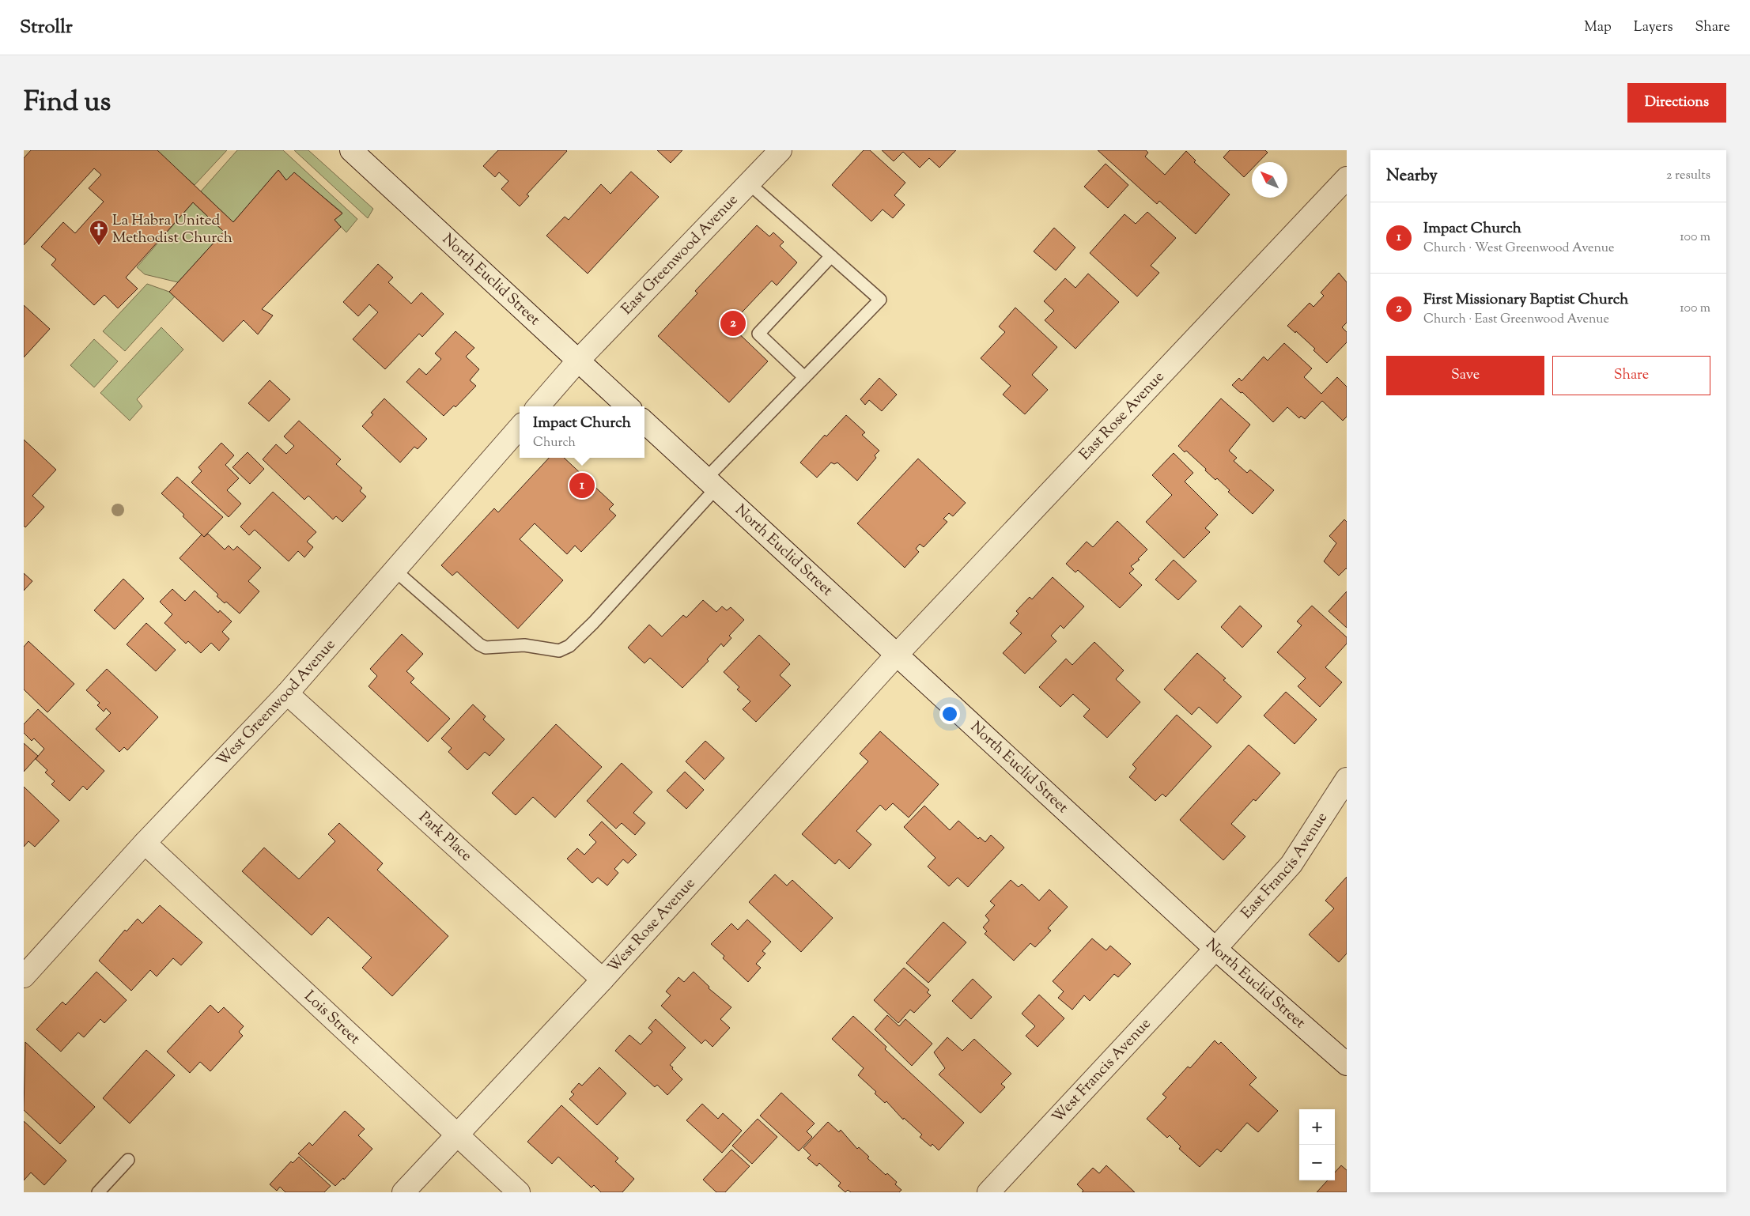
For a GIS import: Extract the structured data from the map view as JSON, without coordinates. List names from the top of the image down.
{
  "streets": {
    "street": [
      "East Greenwood Avenue",
      "North Euclid Street",
      "East Rose Avenue",
      "West Greenwood Avenue",
      "Park Place",
      "East Francis Avenue",
      "West Rose Avenue",
      "Lois Street",
      "West Francis Avenue"
    ]
  },
  "crossings": [
    ["East Greenwood Avenue", "North Euclid Street"],
    ["North Euclid Street", "East Rose Avenue"],
    ["North Euclid Street", "East Francis Avenue"],
    ["North Euclid Street", "West Rose Avenue"],
    ["North Euclid Street", "West Francis Avenue"],
    ["East Rose Avenue", "West Rose Avenue"],
    ["West Greenwood Avenue", "Park Place"],
    ["West Greenwood Avenue", "Lois Street"],
    ["Park Place", "West Rose Avenue"],
    ["East Francis Avenue", "West Francis Avenue"],
    ["West Rose Avenue", "Lois Street"]
  ],
  "places": {
    "church": ["La Habra United Methodist Church"]
  },
  "north": "top left",
  "page": {
    "header": "Strollr",
    "nav": ["Map", "Layers", "Share"],
    "title": "Find us",
    "buttons": [
      "Directions",
      ["Save", "Share"]
    ],
    "heading": ["Nearby", "2 results"],
    "list": [
      {
        "mark": "1",
        "name": "Impact Church",
        "note": "Church · West Greenwood Avenue",
        "value": "100 m"
      },
      {
        "mark": "2",
        "name": "First Missionary Baptist Church",
        "note": "Church · East Greenwood Avenue",
        "value": "100 m"
      }
    ],
    "pins": ["2", "1"],
    "popup": ["Impact Church", "Church"],
    "map_buttons": ["+", "−"]
  }
}
